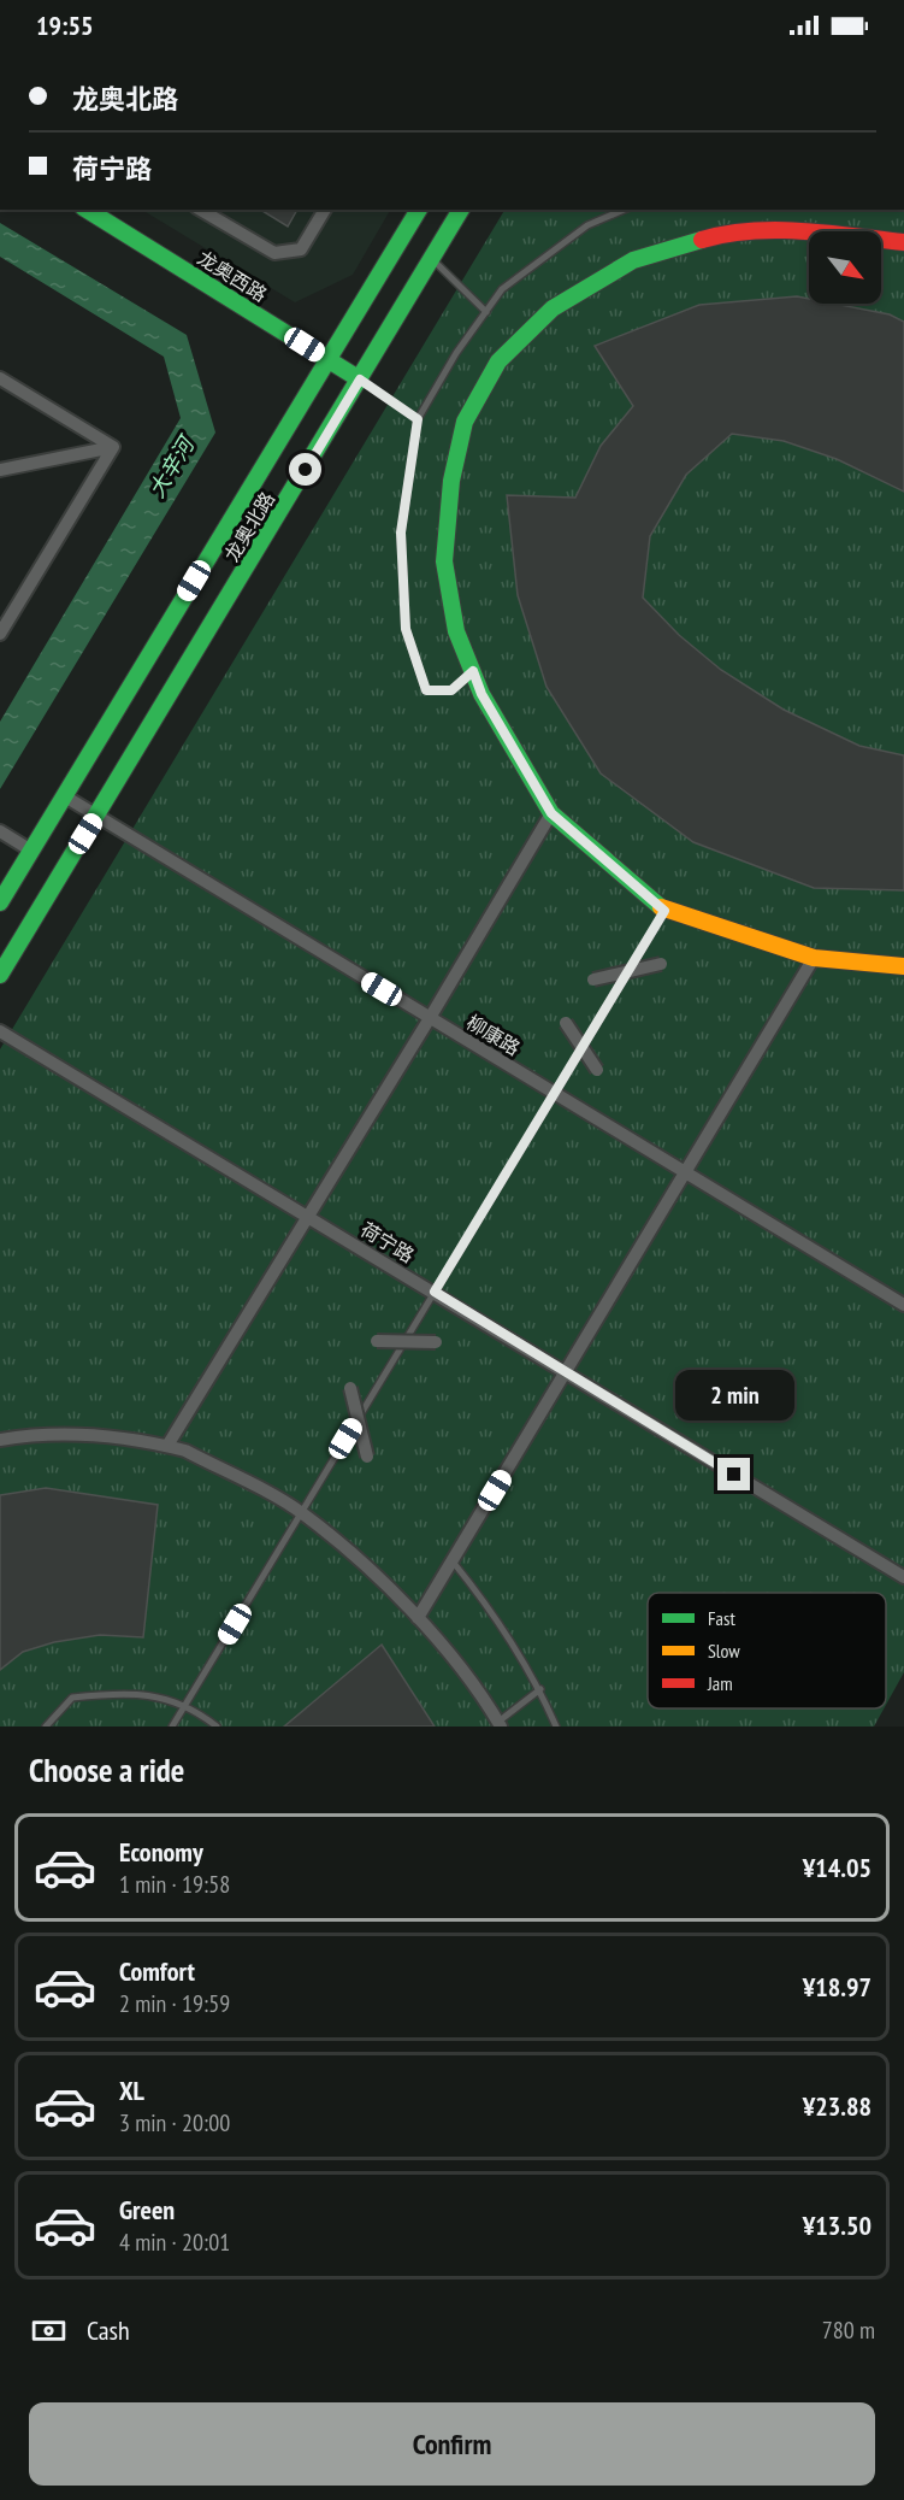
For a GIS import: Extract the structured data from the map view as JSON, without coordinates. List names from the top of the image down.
{
  "streets": {
    "main road": ["龙奥西路", "龙奥北路"],
    "street": ["柳康路", "荷宁路"]
  },
  "crossings": [
    ["龙奥西路", "龙奥北路"],
    ["龙奥北路", "柳康路"]
  ],
  "water": ["大辛河"],
  "legend": ["Fast", "Slow", "Jam"],
  "north": "bottom right",
  "page": {
    "status": "19:55",
    "banner": ["龙奥北路", "荷宁路"],
    "bubble": "2 min",
    "heading": "Choose a ride",
    "list": [
      {
        "name": "Economy",
        "note": "1 min · 19:58",
        "value": "¥14.05"
      },
      {
        "name": "Comfort",
        "note": "2 min · 19:59",
        "value": "¥18.97"
      },
      {
        "name": "XL",
        "note": "3 min · 20:00",
        "value": "¥23.88"
      },
      {
        "name": "Green",
        "note": "4 min · 20:01",
        "value": "¥13.50"
      }
    ],
    "pay": ["Cash", "780 m"],
    "buttons": "Confirm"
  }
}
